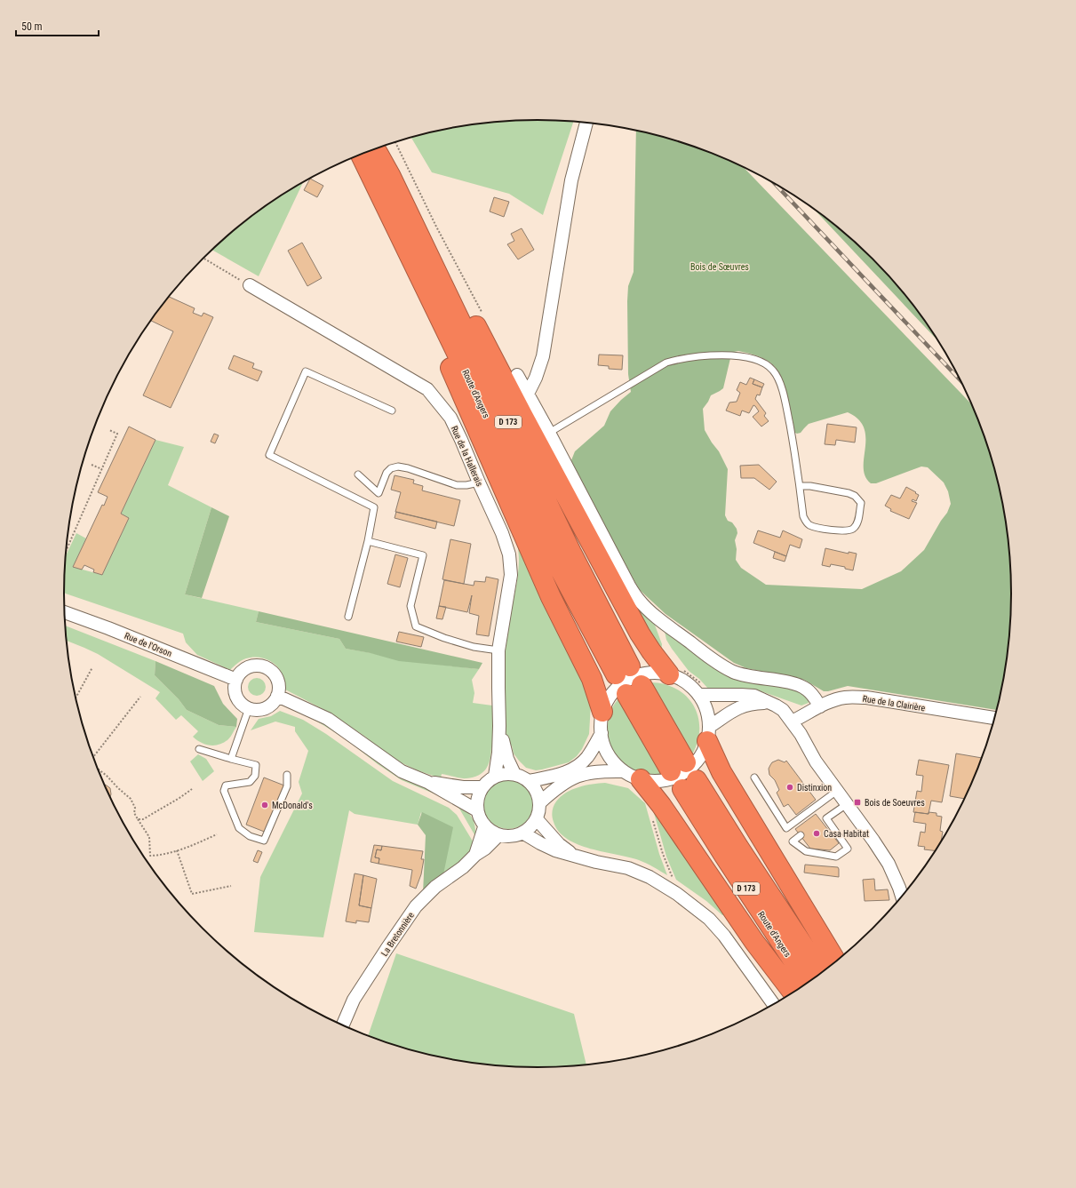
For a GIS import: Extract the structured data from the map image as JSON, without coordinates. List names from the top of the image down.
{
  "streets": {
    "highway": ["Route d'Angers", "D 173"],
    "street": [
      "Rue de la Hallerais",
      "Rue de l'Orson",
      "Rue de la Clairière",
      "La Bretonnière"
    ]
  },
  "crossings": [
    ["Rue de la Hallerais", "La Bretonnière"]
  ],
  "parks": ["Bois de Sœuvres"],
  "places": {
    "other": ["Distinxion", "McDonald's", "Casa Habitat"],
    "transit": ["Bois de Soeuvres"]
  },
  "scale_bar": "50 m"
}
